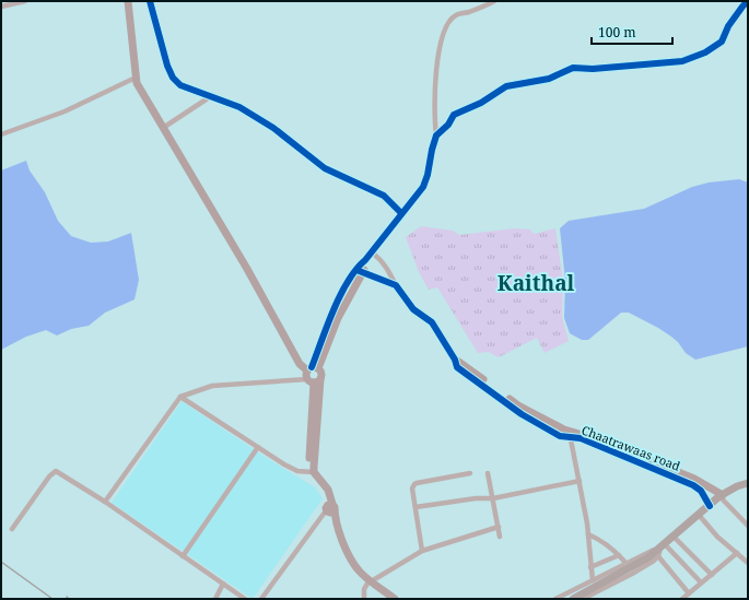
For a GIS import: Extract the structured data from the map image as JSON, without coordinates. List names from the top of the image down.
{
  "streets": {
    "street": ["Chaatrawaas road"]
  },
  "districts": ["Kaithal"],
  "scale_bar": "100 m"
}
